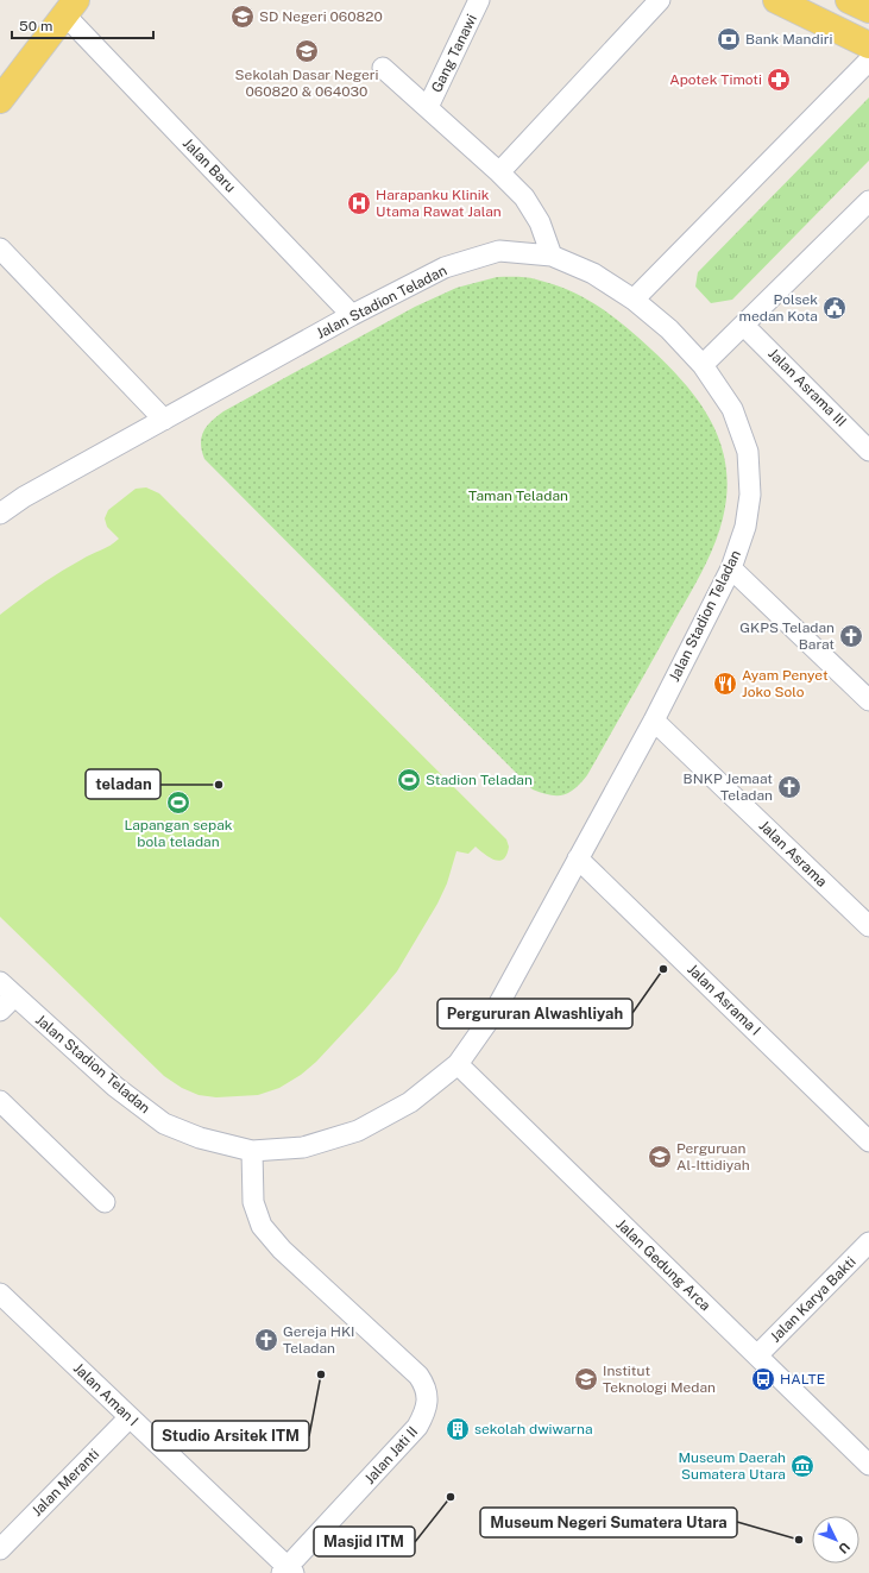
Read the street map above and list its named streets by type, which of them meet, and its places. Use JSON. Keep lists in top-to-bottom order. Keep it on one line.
{"streets":{"street":["Gang Tanawi","Jalan Baru","Jalan Stadion Teladan","Jalan Asrama III","Jalan Asrama","Jalan Asrama I","Jalan Gedung Arca","Jalan Karya Bakti","Jalan Aman I","Jalan Jati II","Jalan Meranti"]},"crossings":[["Jalan Baru","Jalan Stadion Teladan"],["Jalan Stadion Teladan","Jalan Asrama"],["Jalan Stadion Teladan","Jalan Asrama I"],["Jalan Stadion Teladan","Jalan Gedung Arca"],["Jalan Stadion Teladan","Jalan Jati II"],["Jalan Gedung Arca","Jalan Karya Bakti"],["Jalan Aman I","Jalan Jati II"],["Jalan Aman I","Jalan Meranti"]],"parks":["Taman Teladan"],"places":{"school or university":["SD Negeri 060820","Sekolah Dasar Negeri 060820 & 064030","Perguruan Al-Ittidiyah","Institut Teknologi Medan"],"bank":["Bank Mandiri"],"pharmacy":["Apotek Timoti"],"hospital":["Harapanku Klinik Utama Rawat Jalan"],"public building":["Polsek medan Kota"],"church":["GKPS Teladan Barat","BNKP Jemaat Teladan","Gereja HKI Teladan"],"restaurant":["Ayam Penyet Joko Solo"],"sports":["Stadion Teladan","Lapangan sepak bola teladan"],"other":["teladan","Pergururan Alwashliyah","Studio Arsitek ITM","Masjid ITM","Museum Negeri Sumatera Utara"],"bus stop":["HALTE"],"building":["sekolah dwiwarna"],"museum":["Museum Daerah Sumatera Utara"]},"scale_bar":"50 m","north":"bottom right"}
